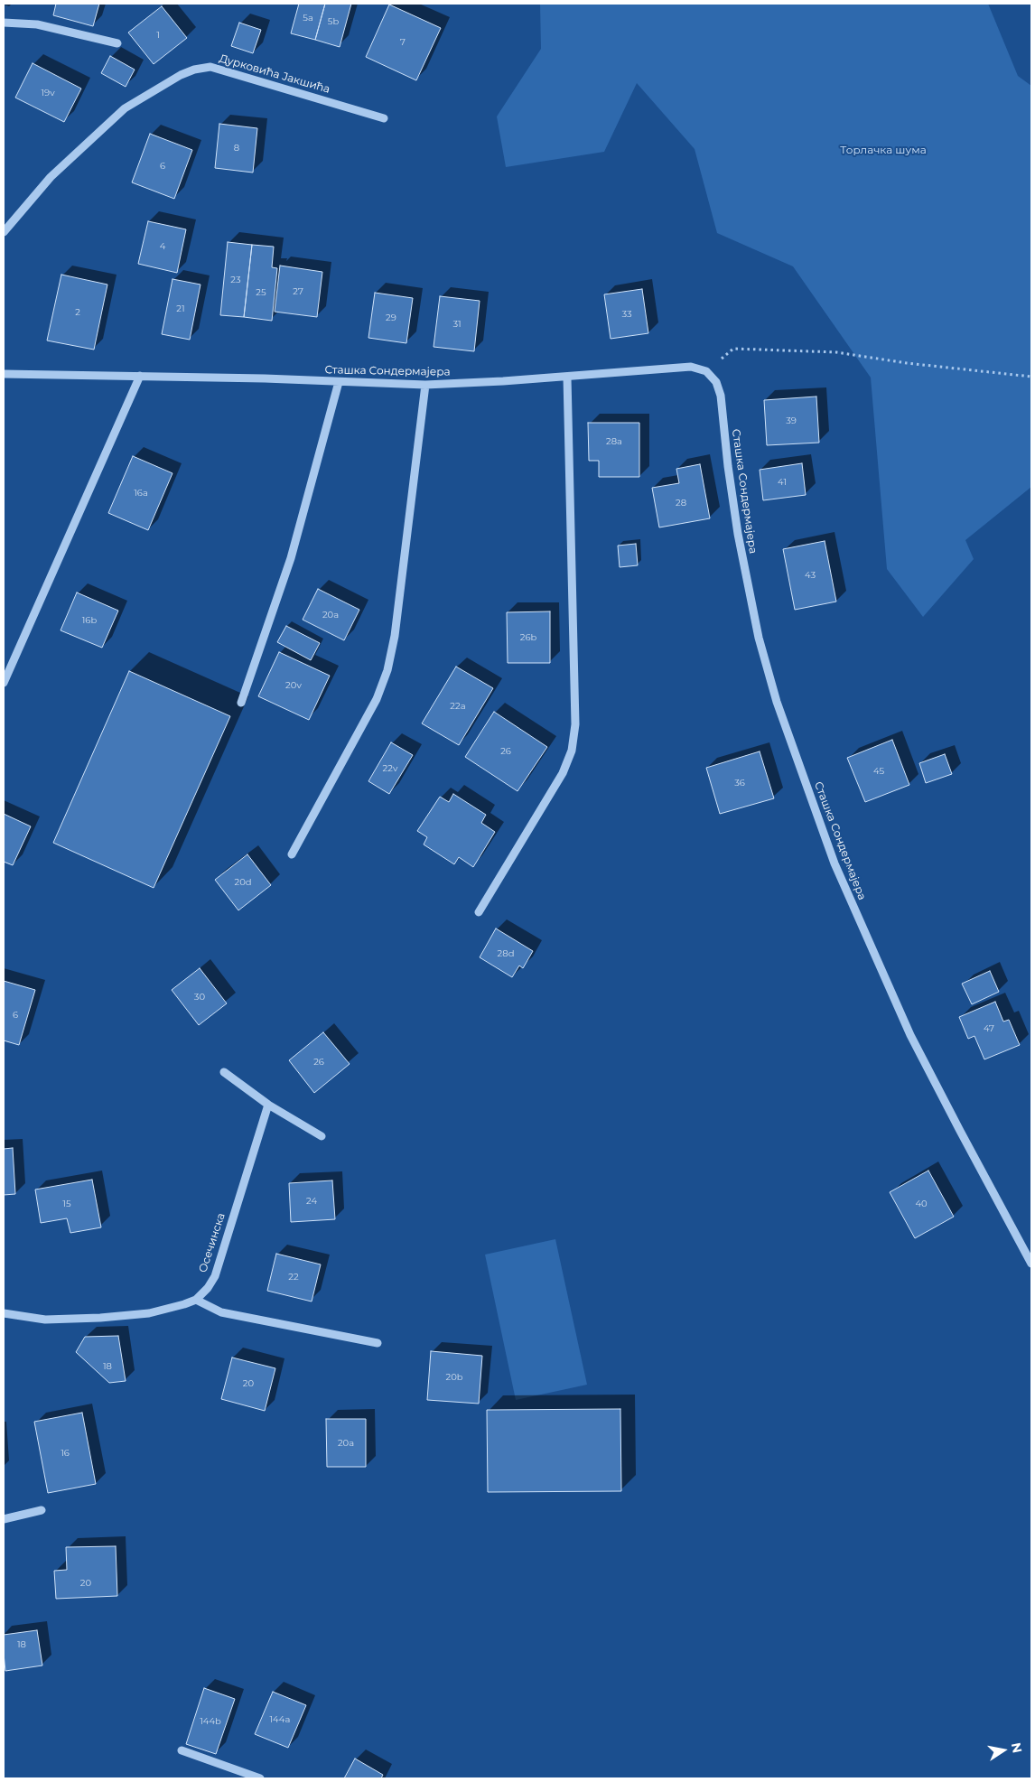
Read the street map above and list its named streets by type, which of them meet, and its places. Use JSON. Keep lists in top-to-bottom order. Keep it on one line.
{"streets":{"street":["Дурковића Јакшића","Сташка Сондермајера","Осечинска"]},"parks":["Торлачка шума"],"house_numbers":["5a","5b","1","7","19v","8","6","4","23","27","25","21","2","33","29","31","39","28a","41","16a","28","43","20a","16b","26b","20v","22a","26","22v","45","36","20d","28d","30","6","47","26","24","15","40","22","18","20b","20","20a","16","20","18","144a","144b"],"north":"right"}
